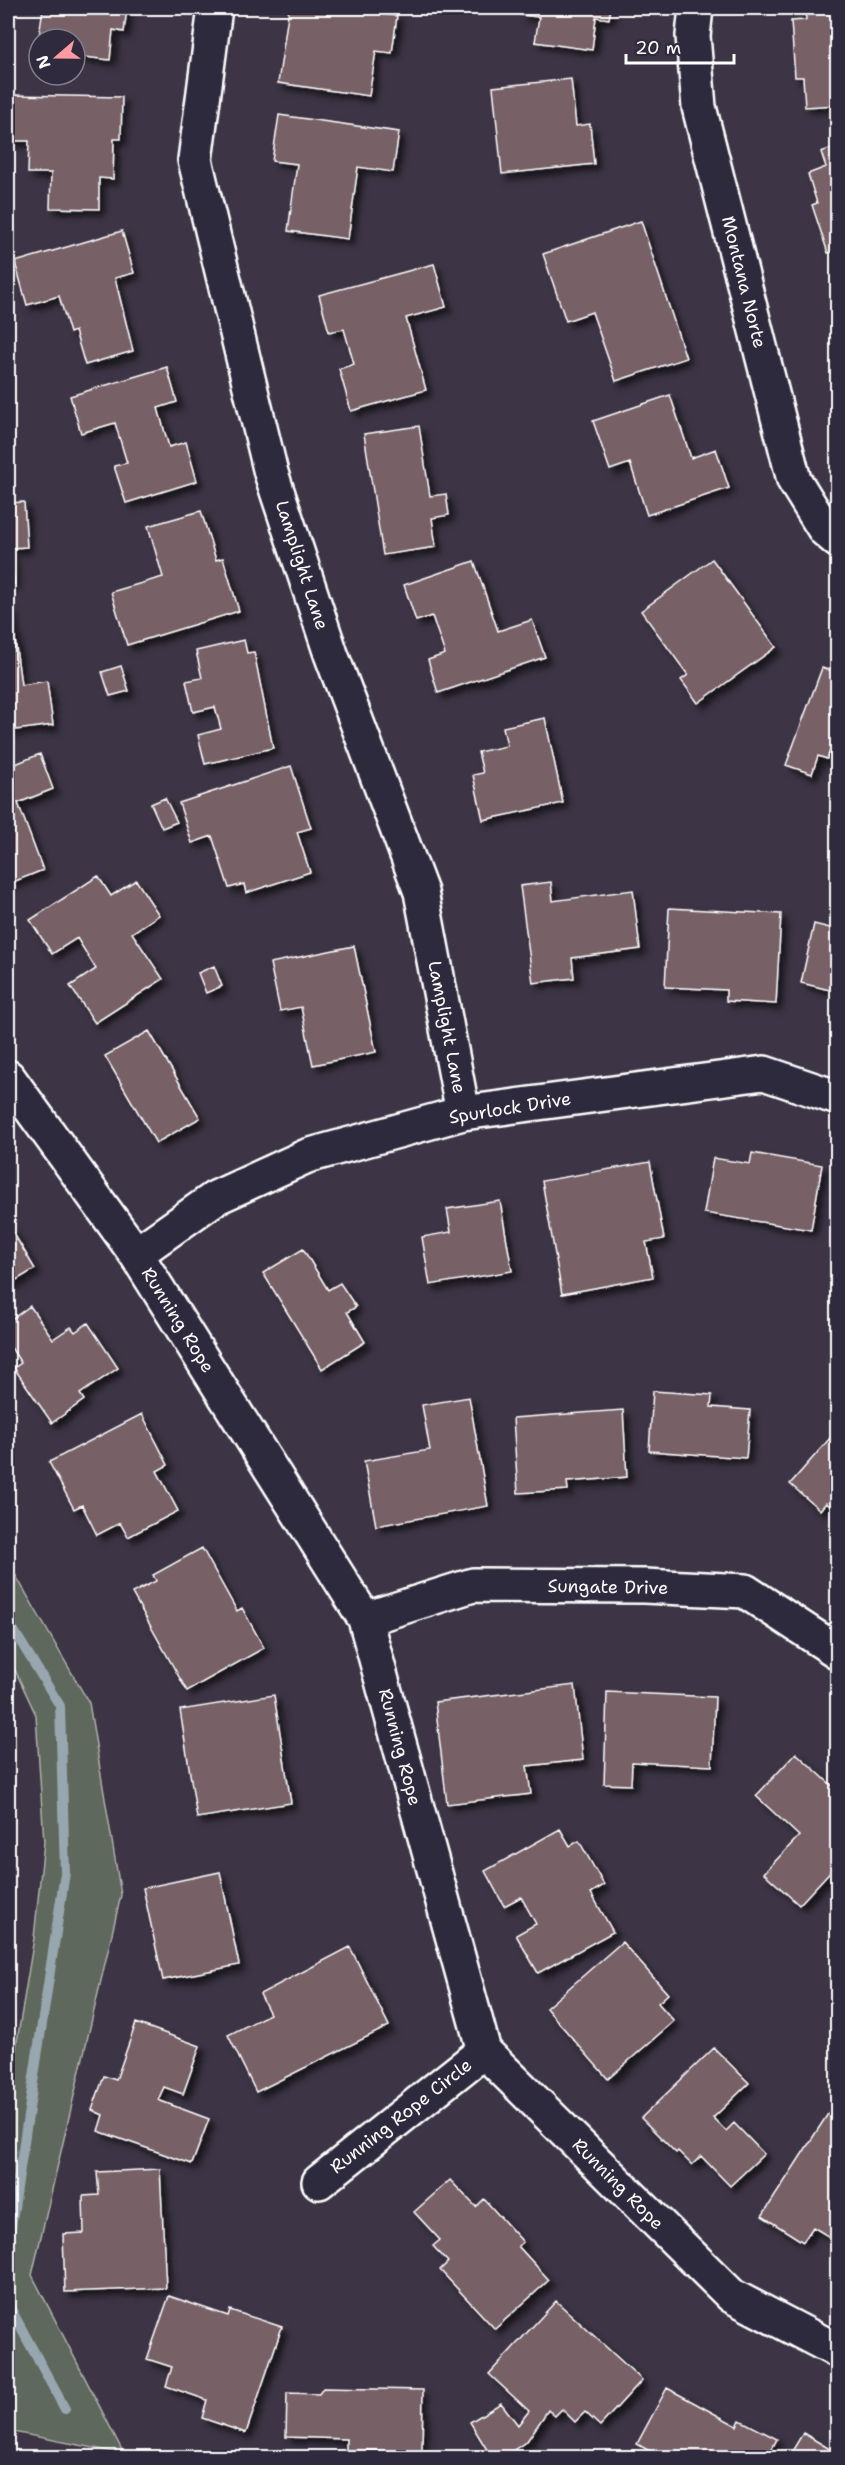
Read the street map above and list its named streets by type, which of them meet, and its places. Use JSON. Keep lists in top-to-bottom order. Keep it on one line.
{"streets":{"street":["Montana Norte","Lamplight Lane","Spurlock Drive","Running Rope","Sungate Drive","Running Rope Circle"]},"crossings":[["Lamplight Lane","Spurlock Drive"],["Spurlock Drive","Running Rope"],["Running Rope","Sungate Drive"],["Running Rope","Running Rope Circle"]],"scale_bar":"20 m","north":"left"}
